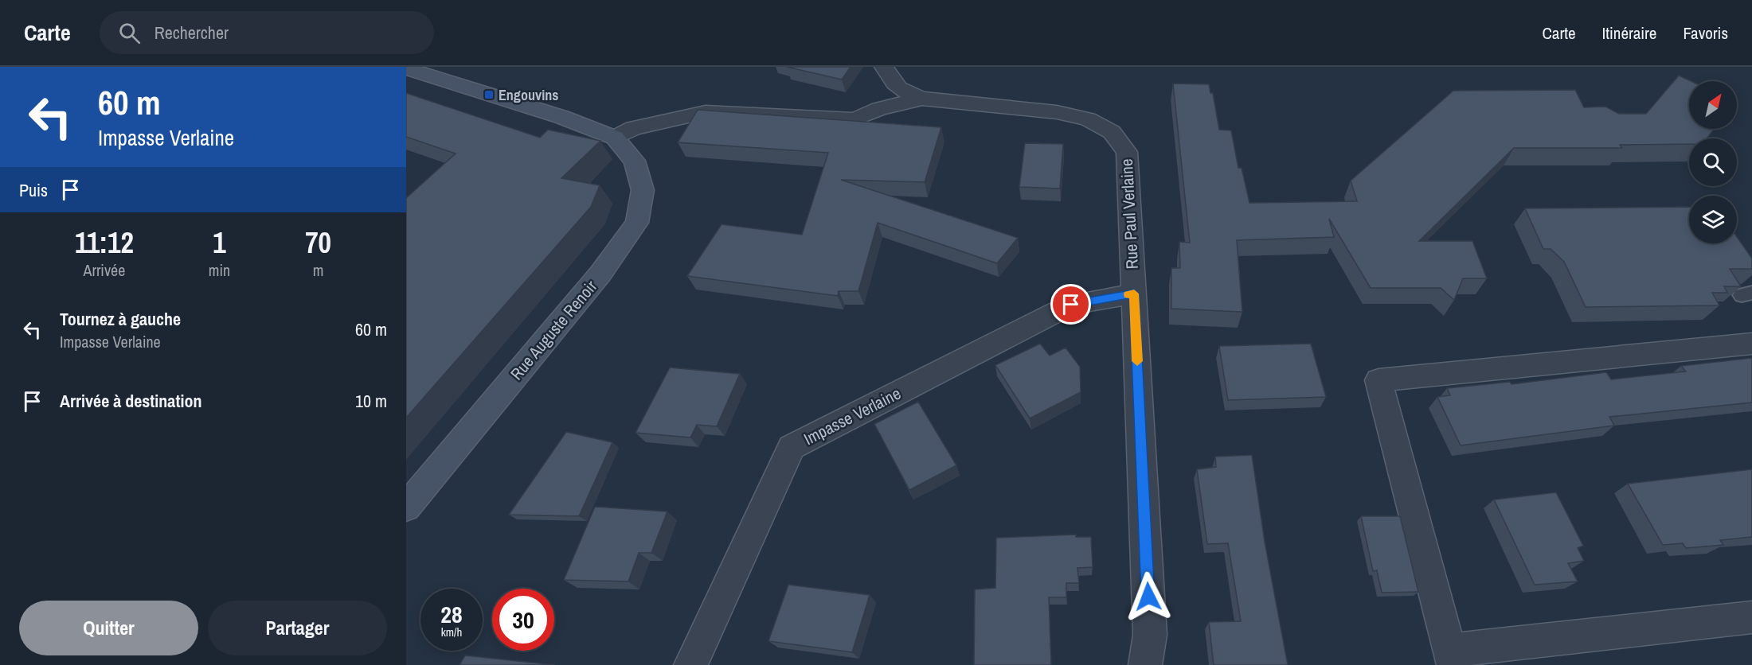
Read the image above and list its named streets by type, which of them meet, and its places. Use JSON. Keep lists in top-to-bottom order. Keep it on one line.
{"streets":{"main road":["Rue Auguste Renoir"],"street":["Rue Paul Verlaine","Impasse Verlaine"]},"crossings":[["Rue Paul Verlaine","Impasse Verlaine"]],"places":{"transit":["Engouvins"]},"north":"top right","page":{"header":"Carte","search":"Rechercher","nav":["Carte","Itinéraire","Favoris"],"turn":["60 m","Impasse Verlaine"],"then":"Puis","eta":["11:12","Arrivée","1","min","70","m"],"list":[{"name":"Tournez à gauche","note":"Impasse Verlaine","value":"60 m"},{"name":"Arrivée à destination","value":"10 m"}],"speed":"28 km/h","limit":"30","buttons":["Quitter","Partager"]}}
